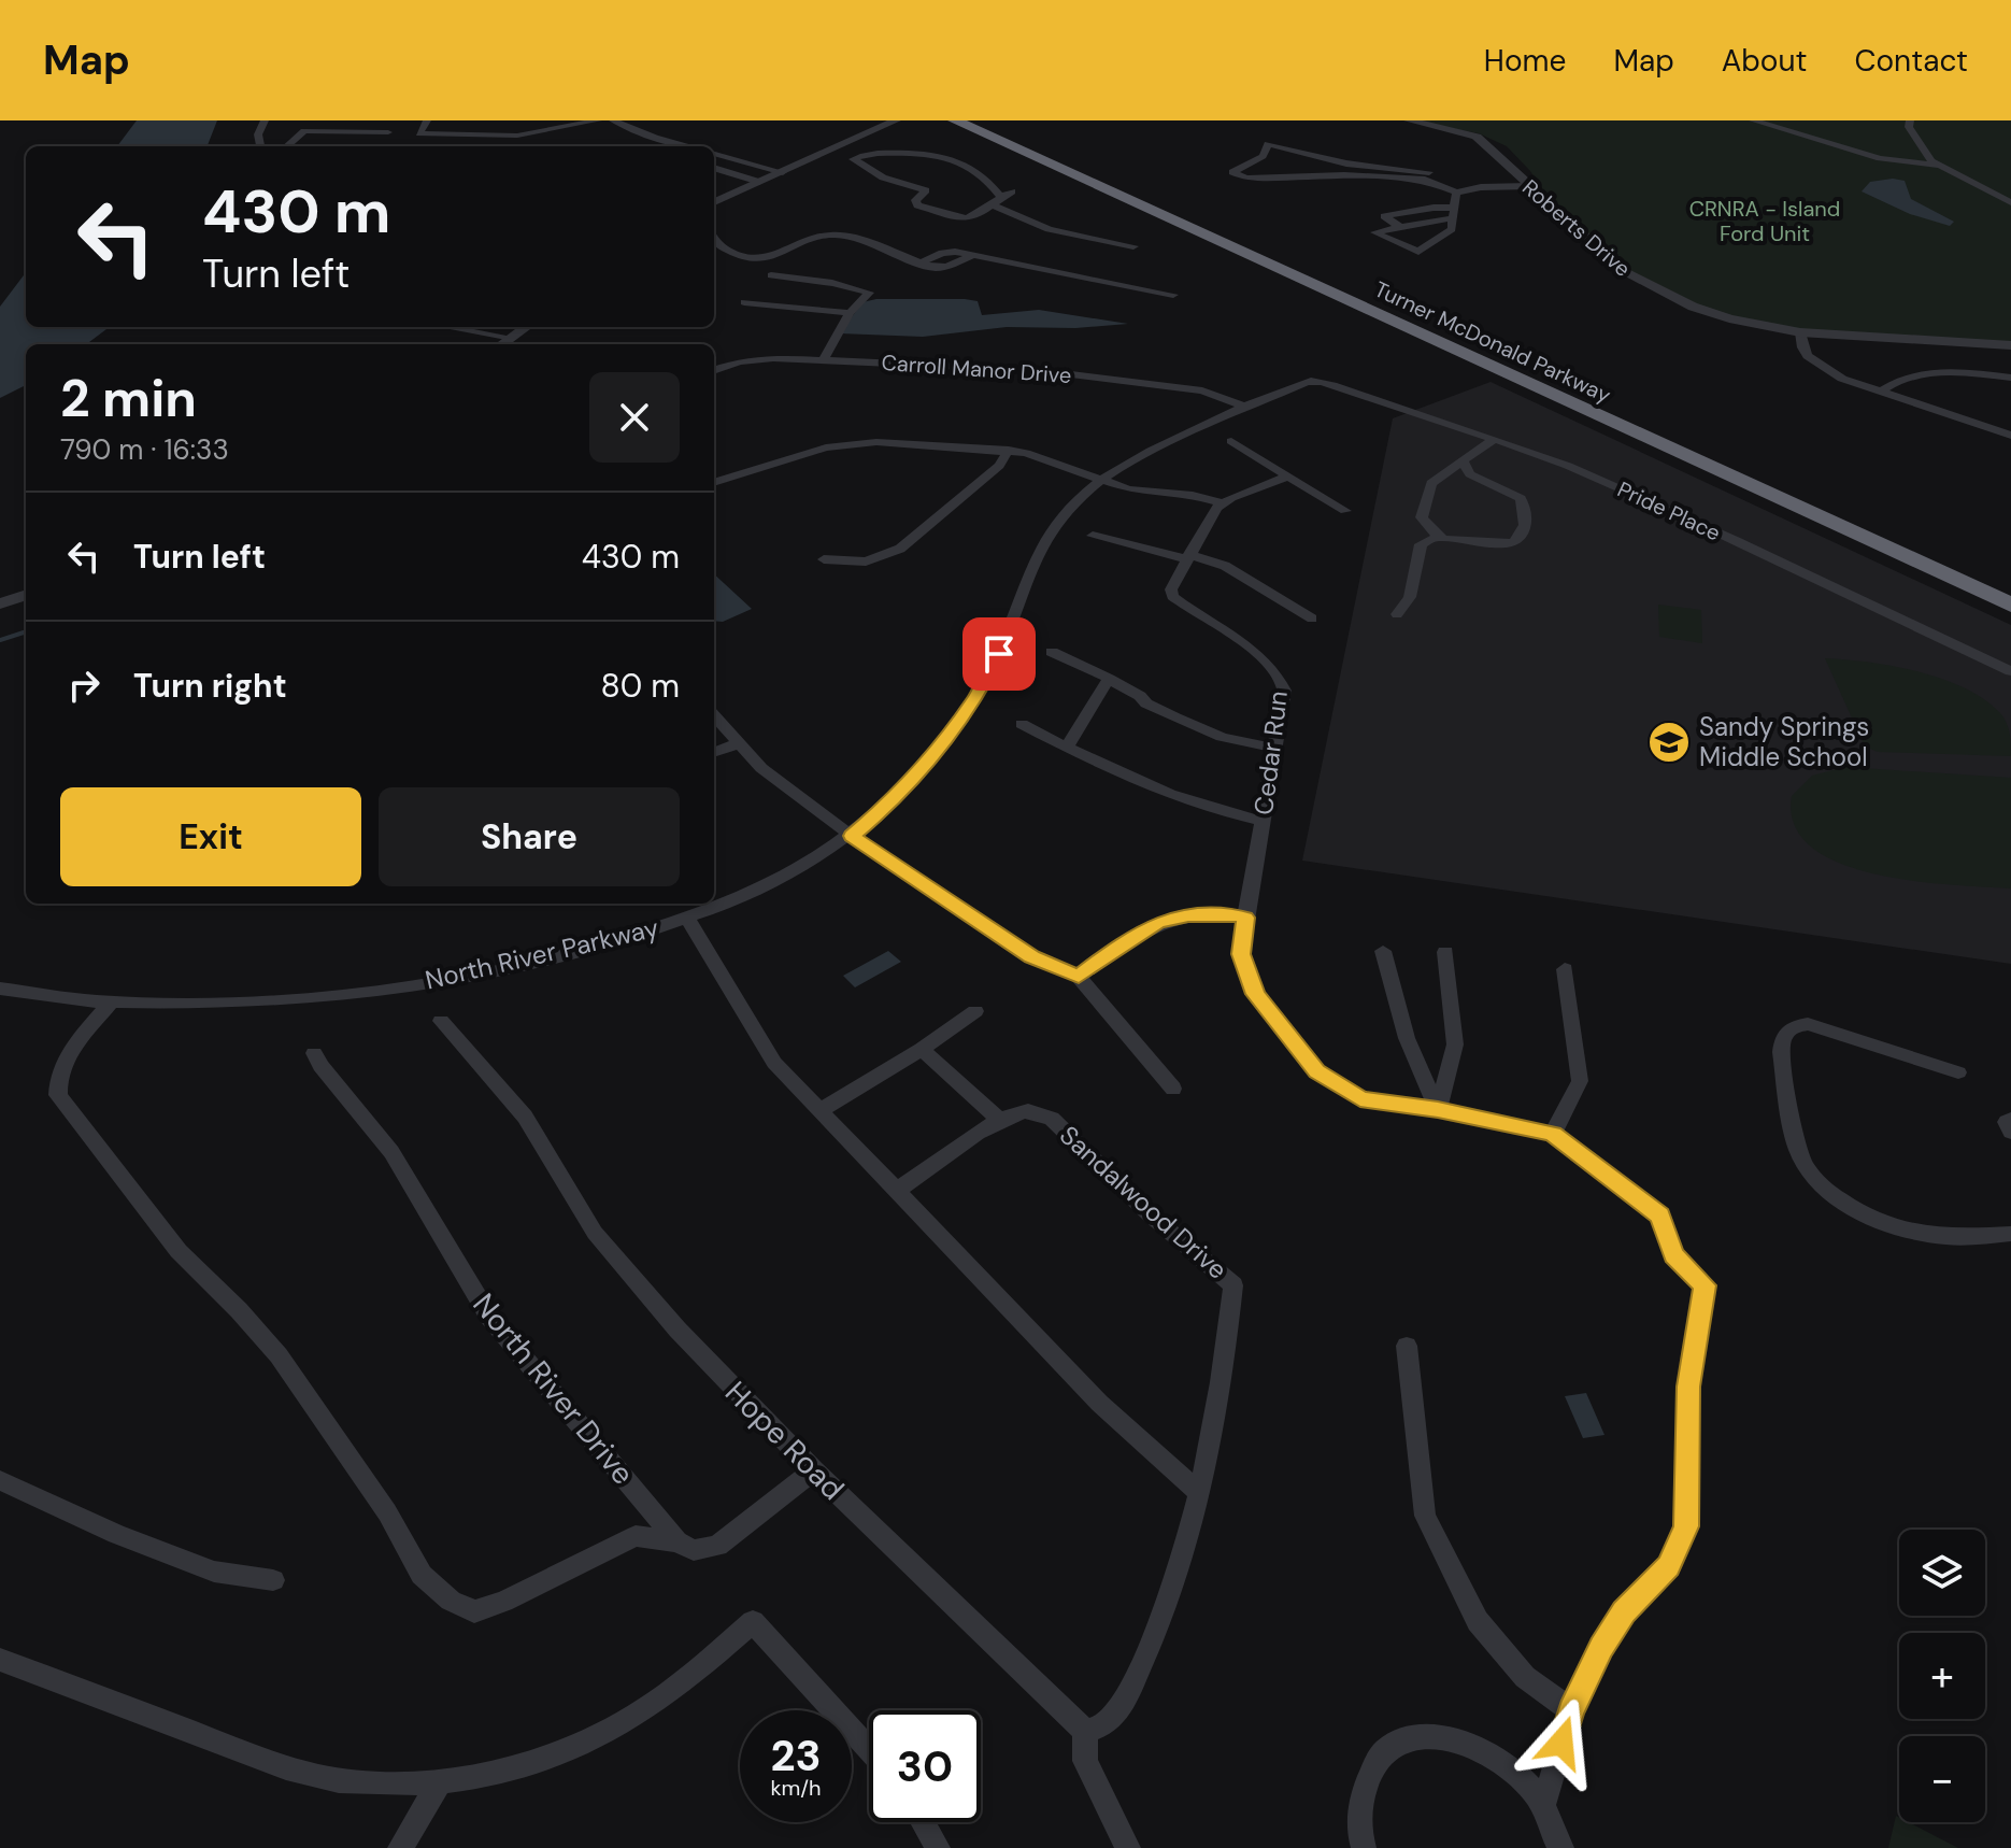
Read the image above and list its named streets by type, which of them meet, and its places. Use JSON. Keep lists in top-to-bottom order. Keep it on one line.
{"streets":{"highway":["Turner McDonald Parkway"],"street":["Roberts Drive","Carroll Manor Drive","Pride Place","Cedar Run","North River Parkway","Sandalwood Drive","North River Drive","Hope Road"]},"crossings":[["Carroll Manor Drive","North River Parkway"],["Pride Place","North River Parkway"],["Sandalwood Drive","Hope Road"]],"parks":["CRNRA - Island Ford Unit"],"places":{"school or university":["Sandy Springs Middle School"]},"page":{"header":"Map","nav":["Home","Map","About","Contact"],"turn":["430 m","Turn left"],"heading":["2 min","790 m · 16:33"],"list":[{"name":"Turn left","value":"430 m"},{"name":"Turn right","value":"80 m"}],"buttons":["Exit","Share"],"map_buttons":["+","−"],"speed":"23 km/h","limit":"30"}}
